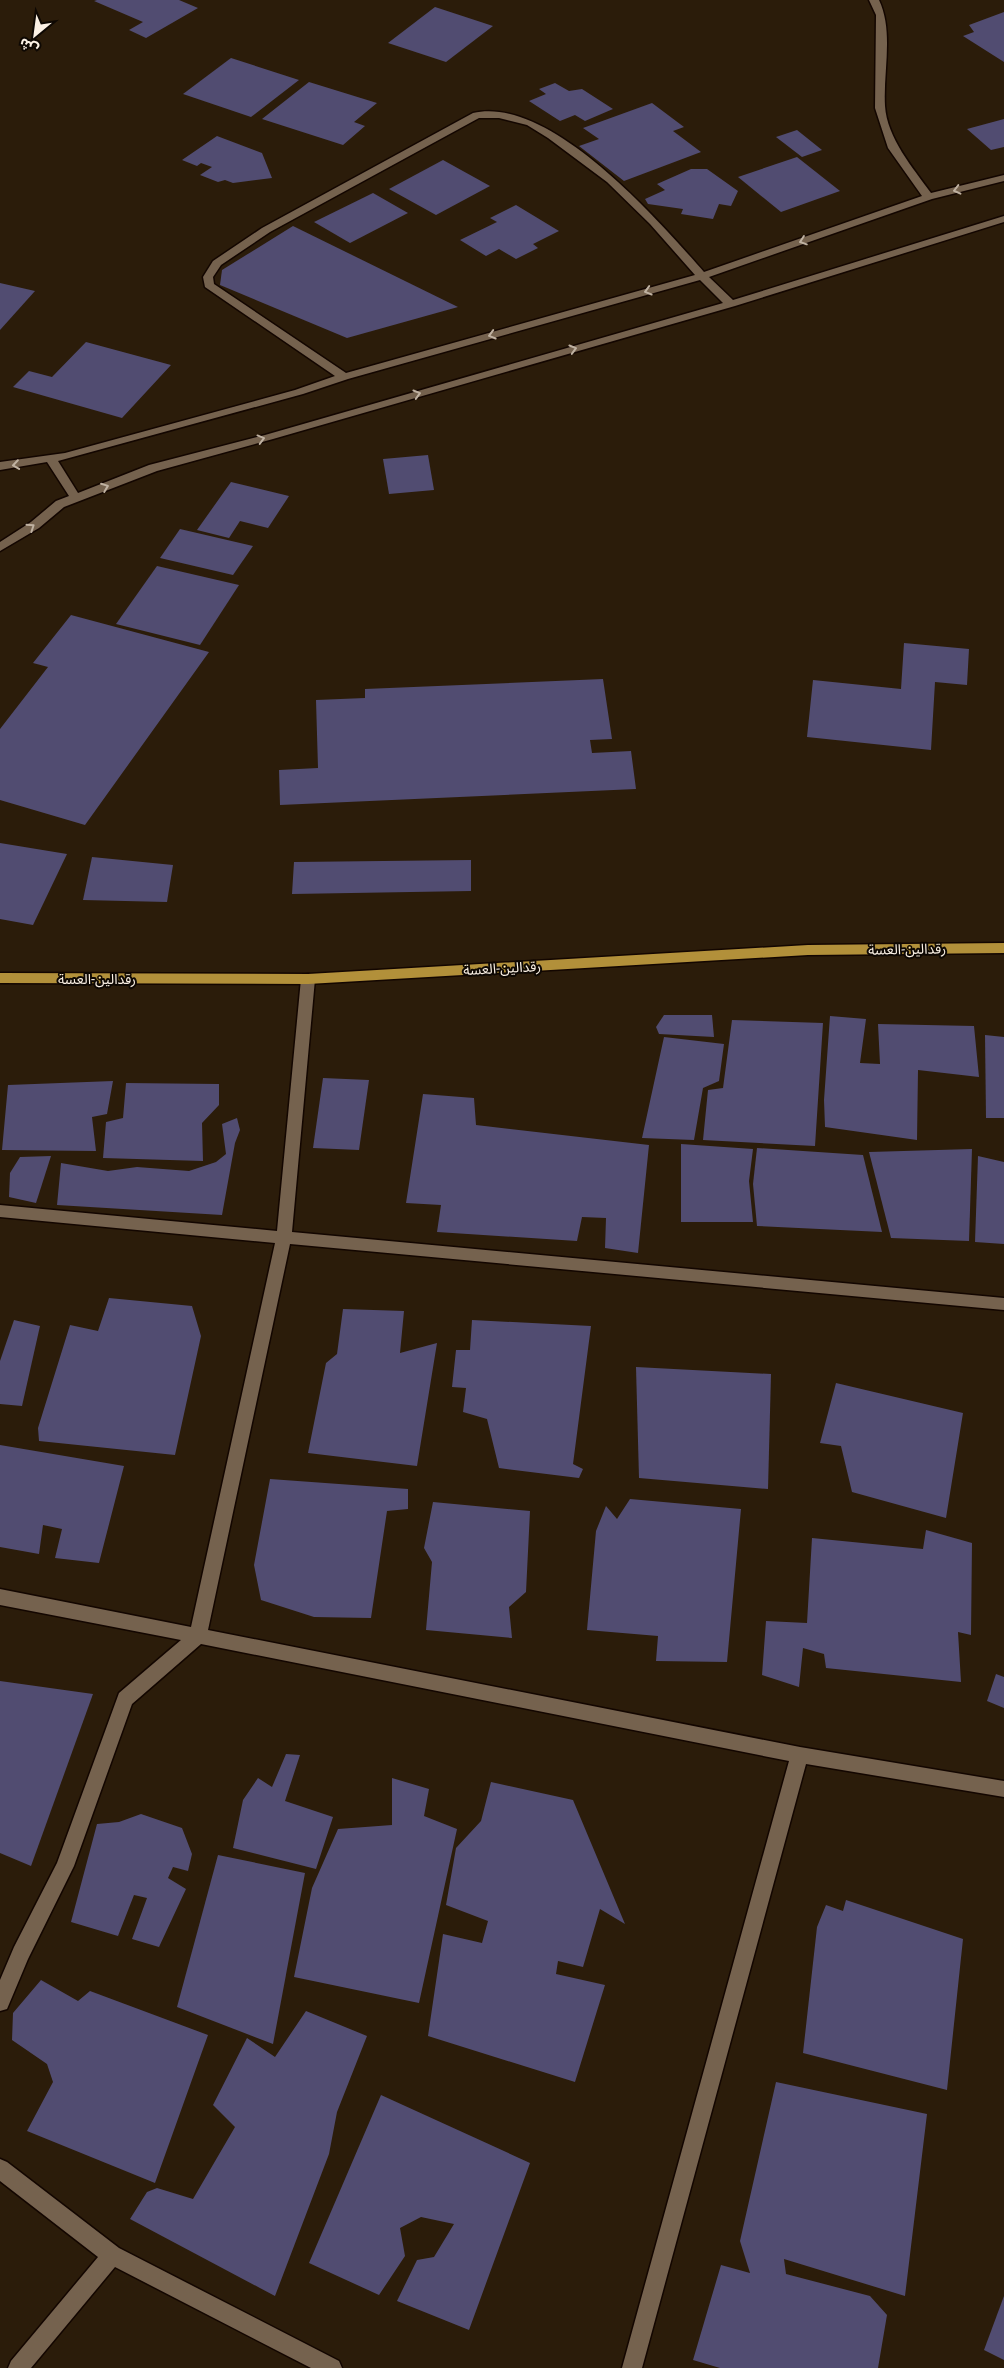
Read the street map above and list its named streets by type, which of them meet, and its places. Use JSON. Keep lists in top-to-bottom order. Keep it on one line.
{"streets":{"main road":["رقدالين-العسة"]},"north":"bottom left"}
